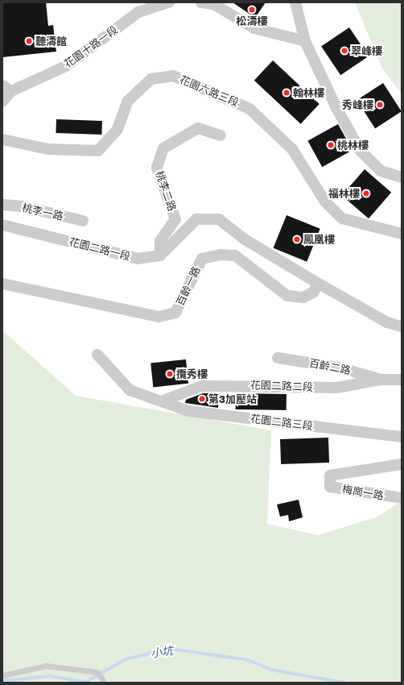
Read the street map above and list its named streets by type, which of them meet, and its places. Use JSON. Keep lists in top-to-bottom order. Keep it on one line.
{"streets":{"street":["花園十路一段","花園六路三段","桃李二路","桃李一路","花園二路一段","百齡一路","百齡二路","花園二路二段","花園二路三段","梅崗一路"]},"crossings":[["桃李二路","花園二路一段"],["百齡二路","花園二路二段"],["花園二路二段","花園二路三段"]],"water":["小坑"],"places":["松濤樓","聽濤館","翠峰樓","翰林樓","秀峰樓","桃林樓","福林樓","鳳凰樓","攬秀樓","第3加壓站"]}
